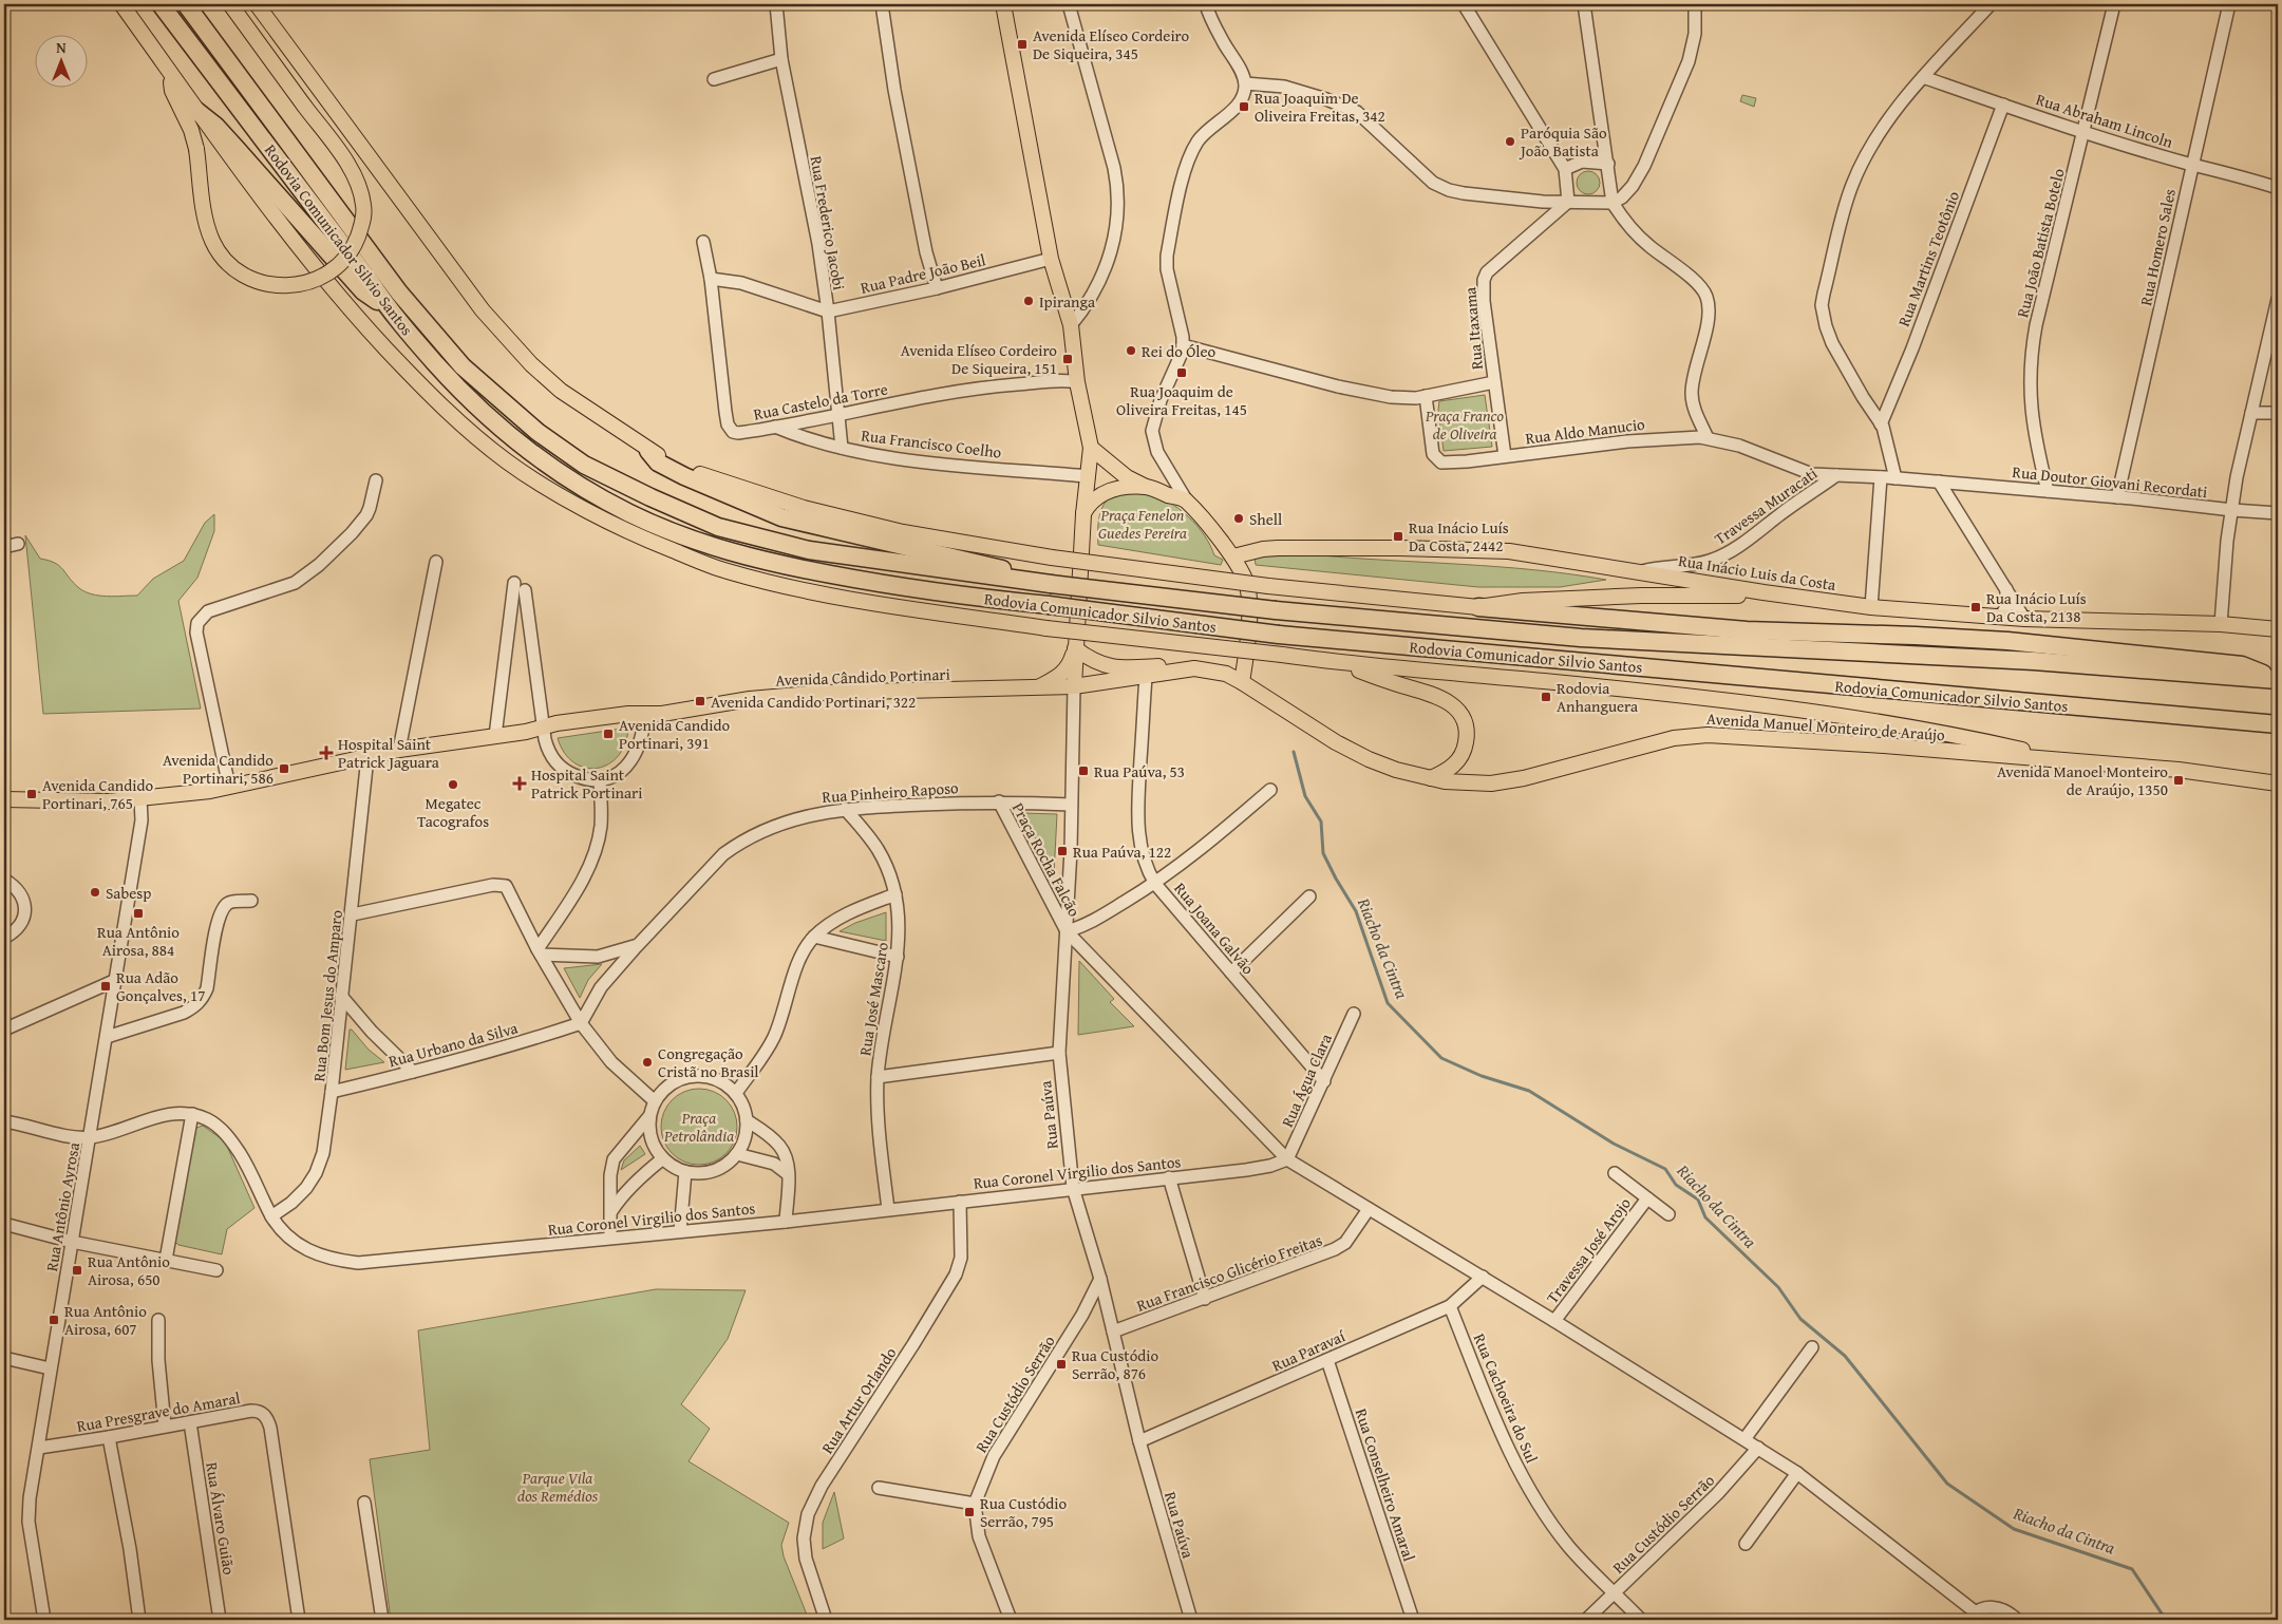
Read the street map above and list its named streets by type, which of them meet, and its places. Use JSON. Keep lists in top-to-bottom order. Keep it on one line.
{"streets":{"highway":["Rodovia Comunicador Silvio Santos"],"main road":["Rua Inácio Luis da Costa","Avenida Cândido Portinari","Avenida Manuel Monteiro de Araújo"],"street":["Rua Abraham Lincoln","Rua Frederico Jacobi","Rua João Batista Botelo","Rua Homero Sales","Rua Martins Teotônio","Rua Padre João Beil","Rua Itaxama","Rua Castelo da Torre","Rua Aldo Manucio","Rua Francisco Coelho","Rua Doutor Giovani Recordati","Travessa Muracati","Rua Pinheiro Raposo","Praça Rocha Falcão","Rua Joana Galvão","Rua Bom Jesus do Amparo","Rua José Mascaro","Rua Urbano da Silva","Rua Água Clara","Rua Paúva","Rua Coronel Virgilio dos Santos","Rua Antônio Ayrosa","Travessa José Arojo","Rua Francisco Glicério Freitas","Rua Paravaí","Rua Custódio Serrão","Rua Cachoeira do Sul","Rua Artur Orlando","Rua Presgrave do Amaral","Rua Conselheiro Amaral","Rua Álvaro Guião"]},"crossings":[["Rua Abraham Lincoln","Rua João Batista Botelo"],["Rua Abraham Lincoln","Rua Homero Sales"],["Rua Abraham Lincoln","Rua Martins Teotônio"],["Rua Frederico Jacobi","Rua Padre João Beil"],["Rua Frederico Jacobi","Rua Castelo da Torre"],["Rua Frederico Jacobi","Rua Francisco Coelho"],["Rua João Batista Botelo","Rua Doutor Giovani Recordati"],["Rua Homero Sales","Rua Doutor Giovani Recordati"],["Rua Itaxama","Rua Aldo Manucio"],["Rua Castelo da Torre","Rua Francisco Coelho"],["Rua Aldo Manucio","Rua Doutor Giovani Recordati"],["Rua Aldo Manucio","Travessa Muracati"],["Rua Doutor Giovani Recordati","Travessa Muracati"],["Travessa Muracati","Rua Inácio Luis da Costa"],["Avenida Cândido Portinari","Avenida Manuel Monteiro de Araújo"],["Avenida Cândido Portinari","Rua Joana Galvão"],["Avenida Cândido Portinari","Rua Bom Jesus do Amparo"],["Avenida Cândido Portinari","Rua Paúva"],["Avenida Cândido Portinari","Rua Antônio Ayrosa"],["Rua Pinheiro Raposo","Praça Rocha Falcão"],["Rua Pinheiro Raposo","Rua José Mascaro"],["Rua Pinheiro Raposo","Rua Urbano da Silva"],["Rua Pinheiro Raposo","Rua Paúva"],["Praça Rocha Falcão","Rua Paúva"],["Rua Joana Galvão","Rua Água Clara"],["Rua Bom Jesus do Amparo","Rua Urbano da Silva"],["Rua Bom Jesus do Amparo","Rua Coronel Virgilio dos Santos"],["Rua José Mascaro","Rua Coronel Virgilio dos Santos"],["Rua Água Clara","Rua Coronel Virgilio dos Santos"],["Rua Paúva","Rua Coronel Virgilio dos Santos"],["Rua Paúva","Rua Francisco Glicério Freitas"],["Rua Paúva","Rua Paravaí"],["Rua Paúva","Rua Custódio Serrão"],["Rua Coronel Virgilio dos Santos","Rua Artur Orlando"],["Rua Antônio Ayrosa","Rua Presgrave do Amaral"],["Rua Paravaí","Rua Cachoeira do Sul"],["Rua Paravaí","Rua Conselheiro Amaral"],["Rua Custódio Serrão","Rua Cachoeira do Sul"],["Rua Presgrave do Amaral","Rua Álvaro Guião"]],"water":["Riacho da Cintra"],"parks":["Praça Franco de Oliveira","Praça Fenelon Guedes Pereira","Praça Petrolândia","Parque Vila dos Remédios"],"places":{"transit":["Avenida Elíseo Cordeiro De Siqueira, 345","Rua Joaquim De Oliveira Freitas, 342","Avenida Elíseo Cordeiro De Siqueira, 151","Rua Joaquim de Oliveira Freitas, 145","Rua Inácio Luís Da Costa, 2442","Rua Inácio Luís Da Costa, 2138","Rodovia Anhanguera","Avenida Candido Portinari, 322","Avenida Candido Portinari, 391","Avenida Candido Portinari, 586","Rua Paúva, 53","Avenida Manoel Monteiro de Araújo, 1350","Avenida Candido Portinari, 765","Rua Paúva, 122","Rua Antônio Airosa, 884","Rua Adão Gonçalves, 17","Rua Antônio Airosa, 650","Rua Antônio Airosa, 607","Rua Custódio Serrão, 876","Rua Custódio Serrão, 795"],"other":["Paróquia São João Batista","Ipiranga","Rei do Óleo","Shell","Megatec Tacografos","Sabesp","Congregação Cristã no Brasil"],"health":["Hospital Saint Patrick Jaguara","Hospital Saint Patrick Portinari"]},"north":"top"}
